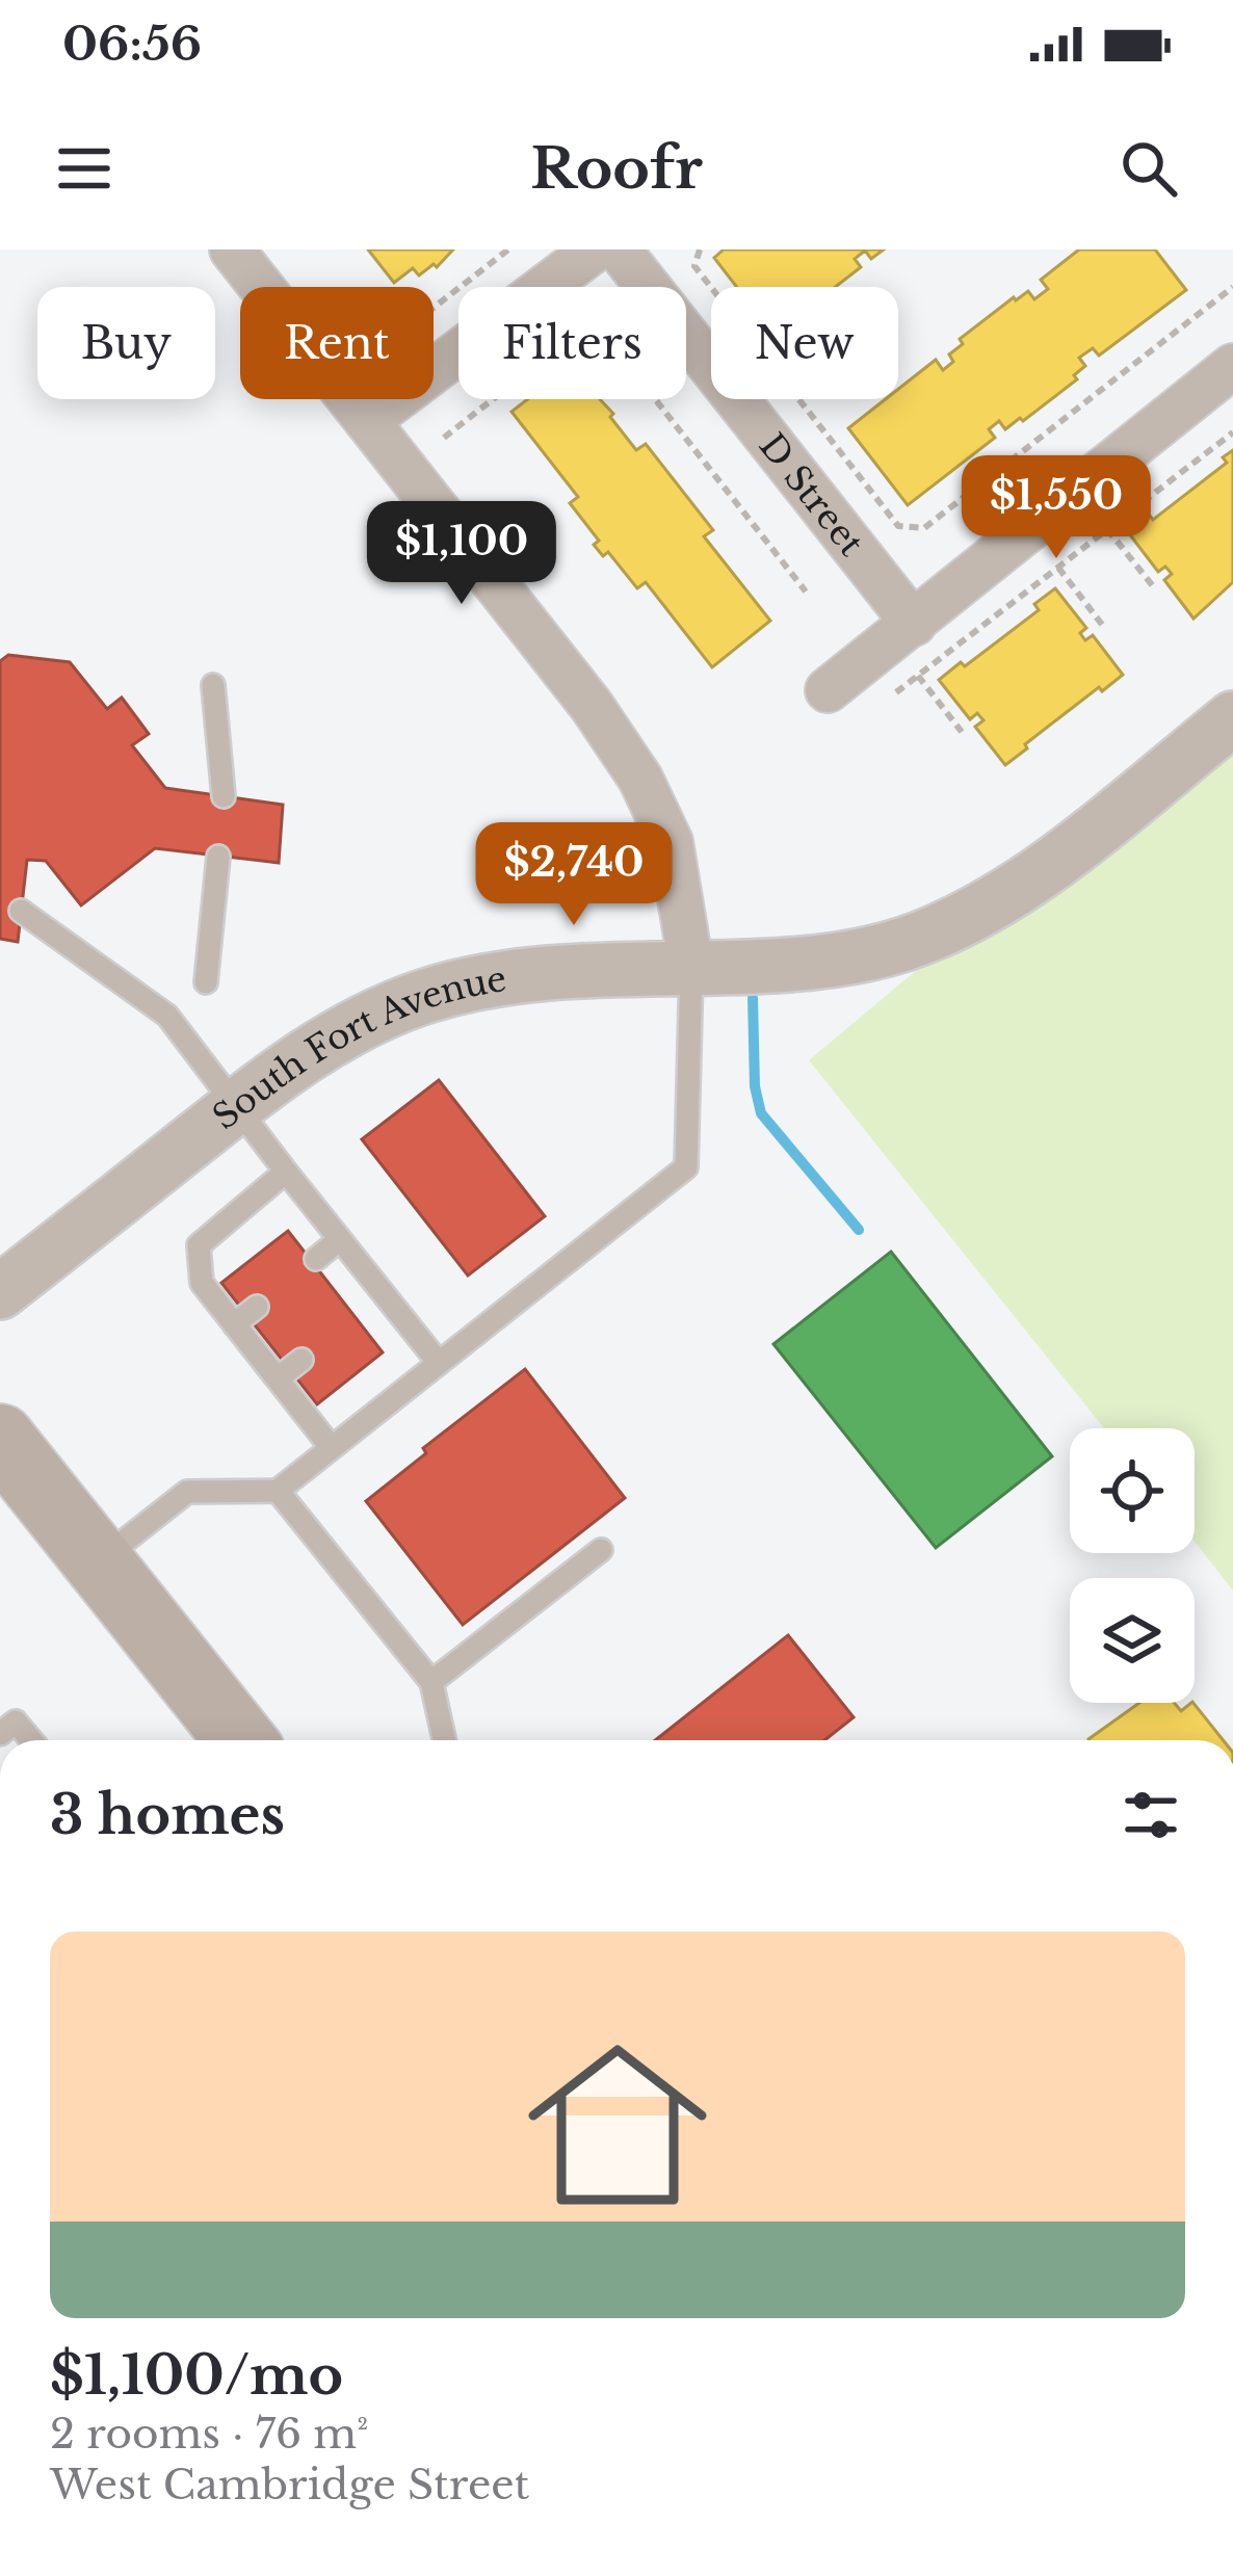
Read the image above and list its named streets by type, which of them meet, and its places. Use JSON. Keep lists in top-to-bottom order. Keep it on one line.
{"streets":{"street":["D Street","South Fort Avenue"]},"page":{"status":"06:56","header":"Roofr","chip":["Buy","Rent","Filters","New"],"price":["$1,550","$1,100","$2,740"],"heading":"3 homes","list":[{"name":"$1,100/mo","note":"2 rooms · 76 m² · West Cambridge Street"}]}}
